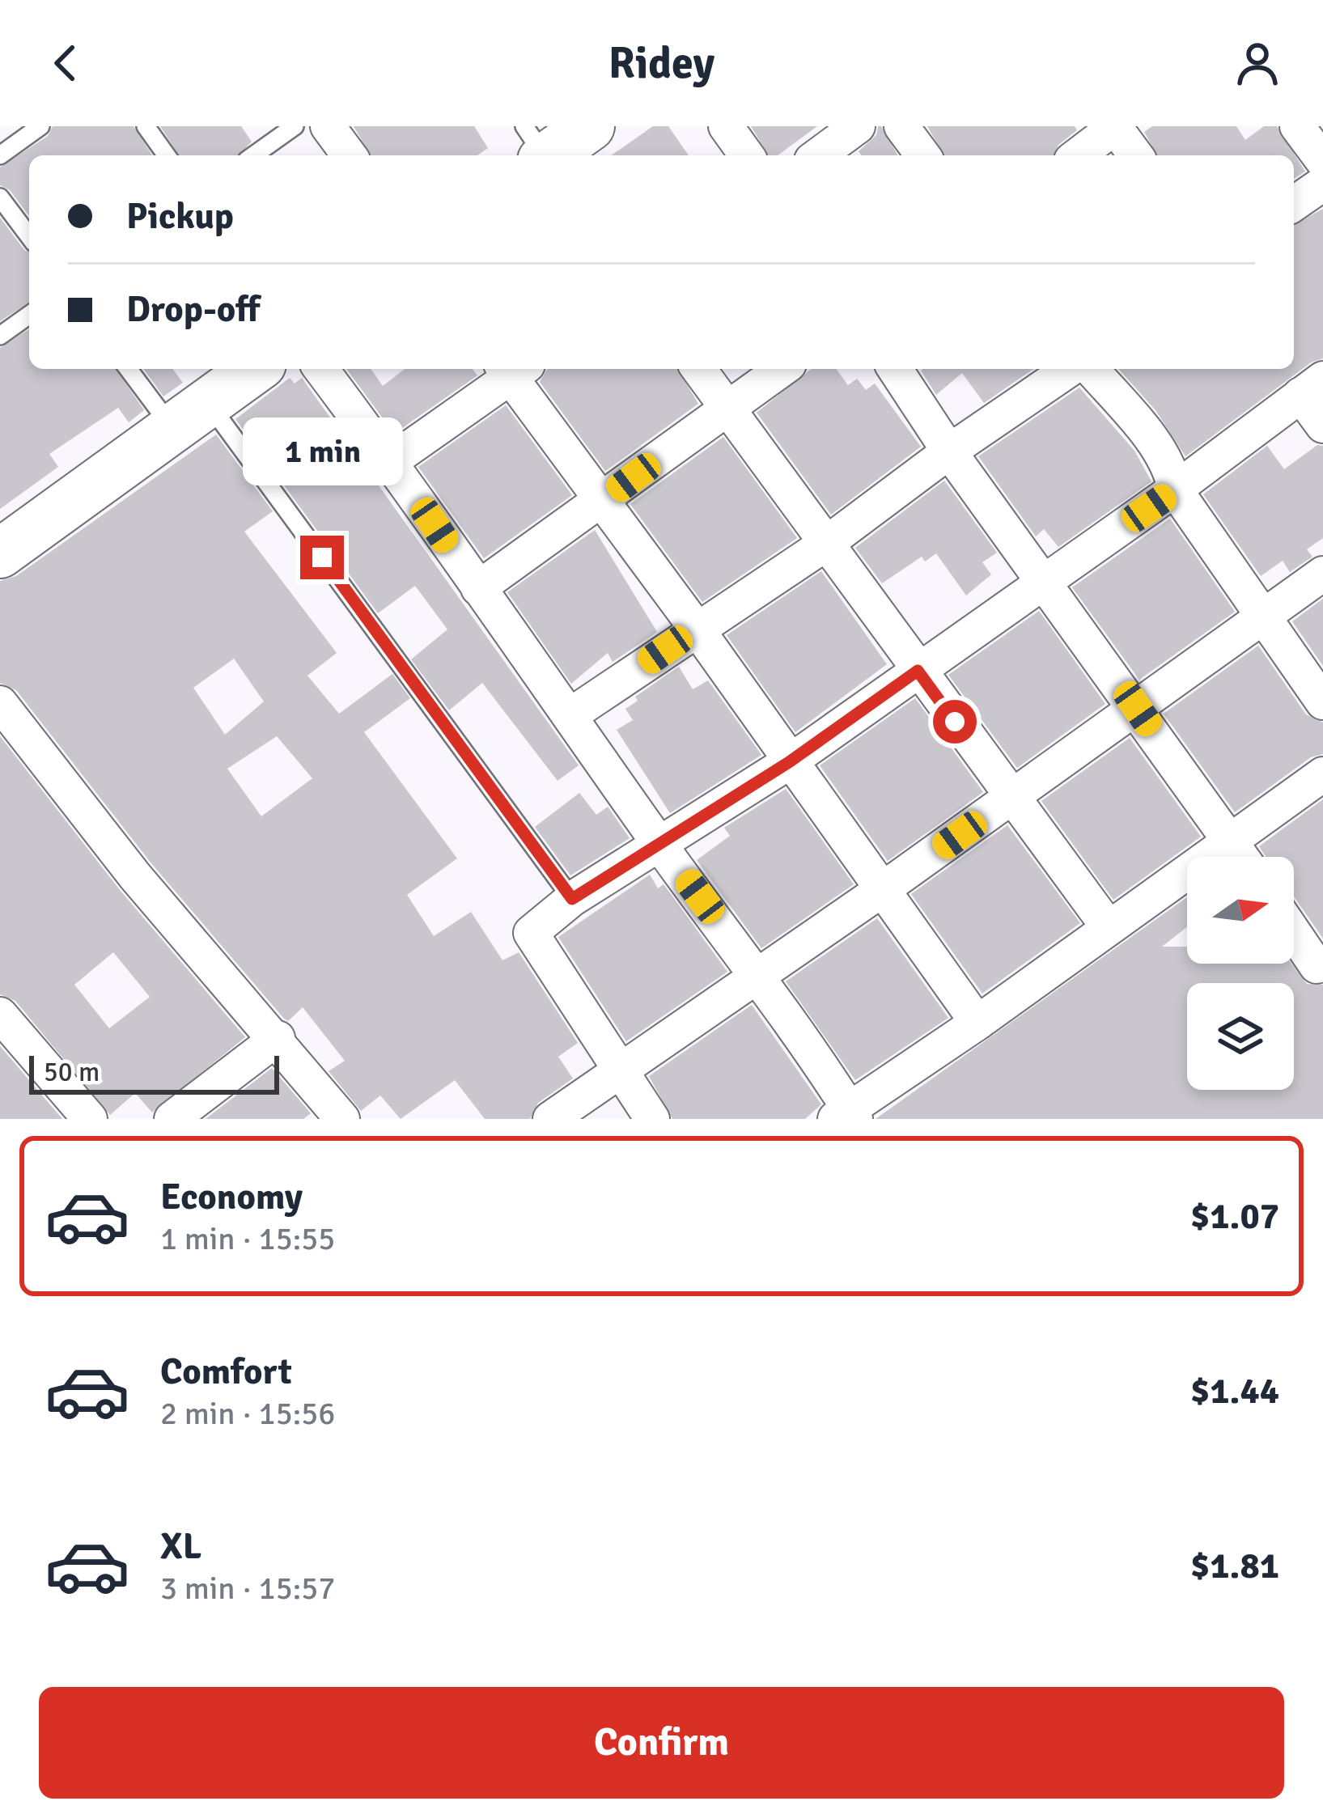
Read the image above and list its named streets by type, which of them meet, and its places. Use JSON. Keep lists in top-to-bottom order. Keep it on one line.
{"scale_bar":"50 m","north":"right","page":{"header":"Ridey","banner":["Pickup","Drop-off"],"bubble":"1 min","scale":"50 m","list":[{"name":"Economy","note":"1 min · 15:55","value":"$1.07"},{"name":"Comfort","note":"2 min · 15:56","value":"$1.44"},{"name":"XL","note":"3 min · 15:57","value":"$1.81"}],"buttons":"Confirm"}}
